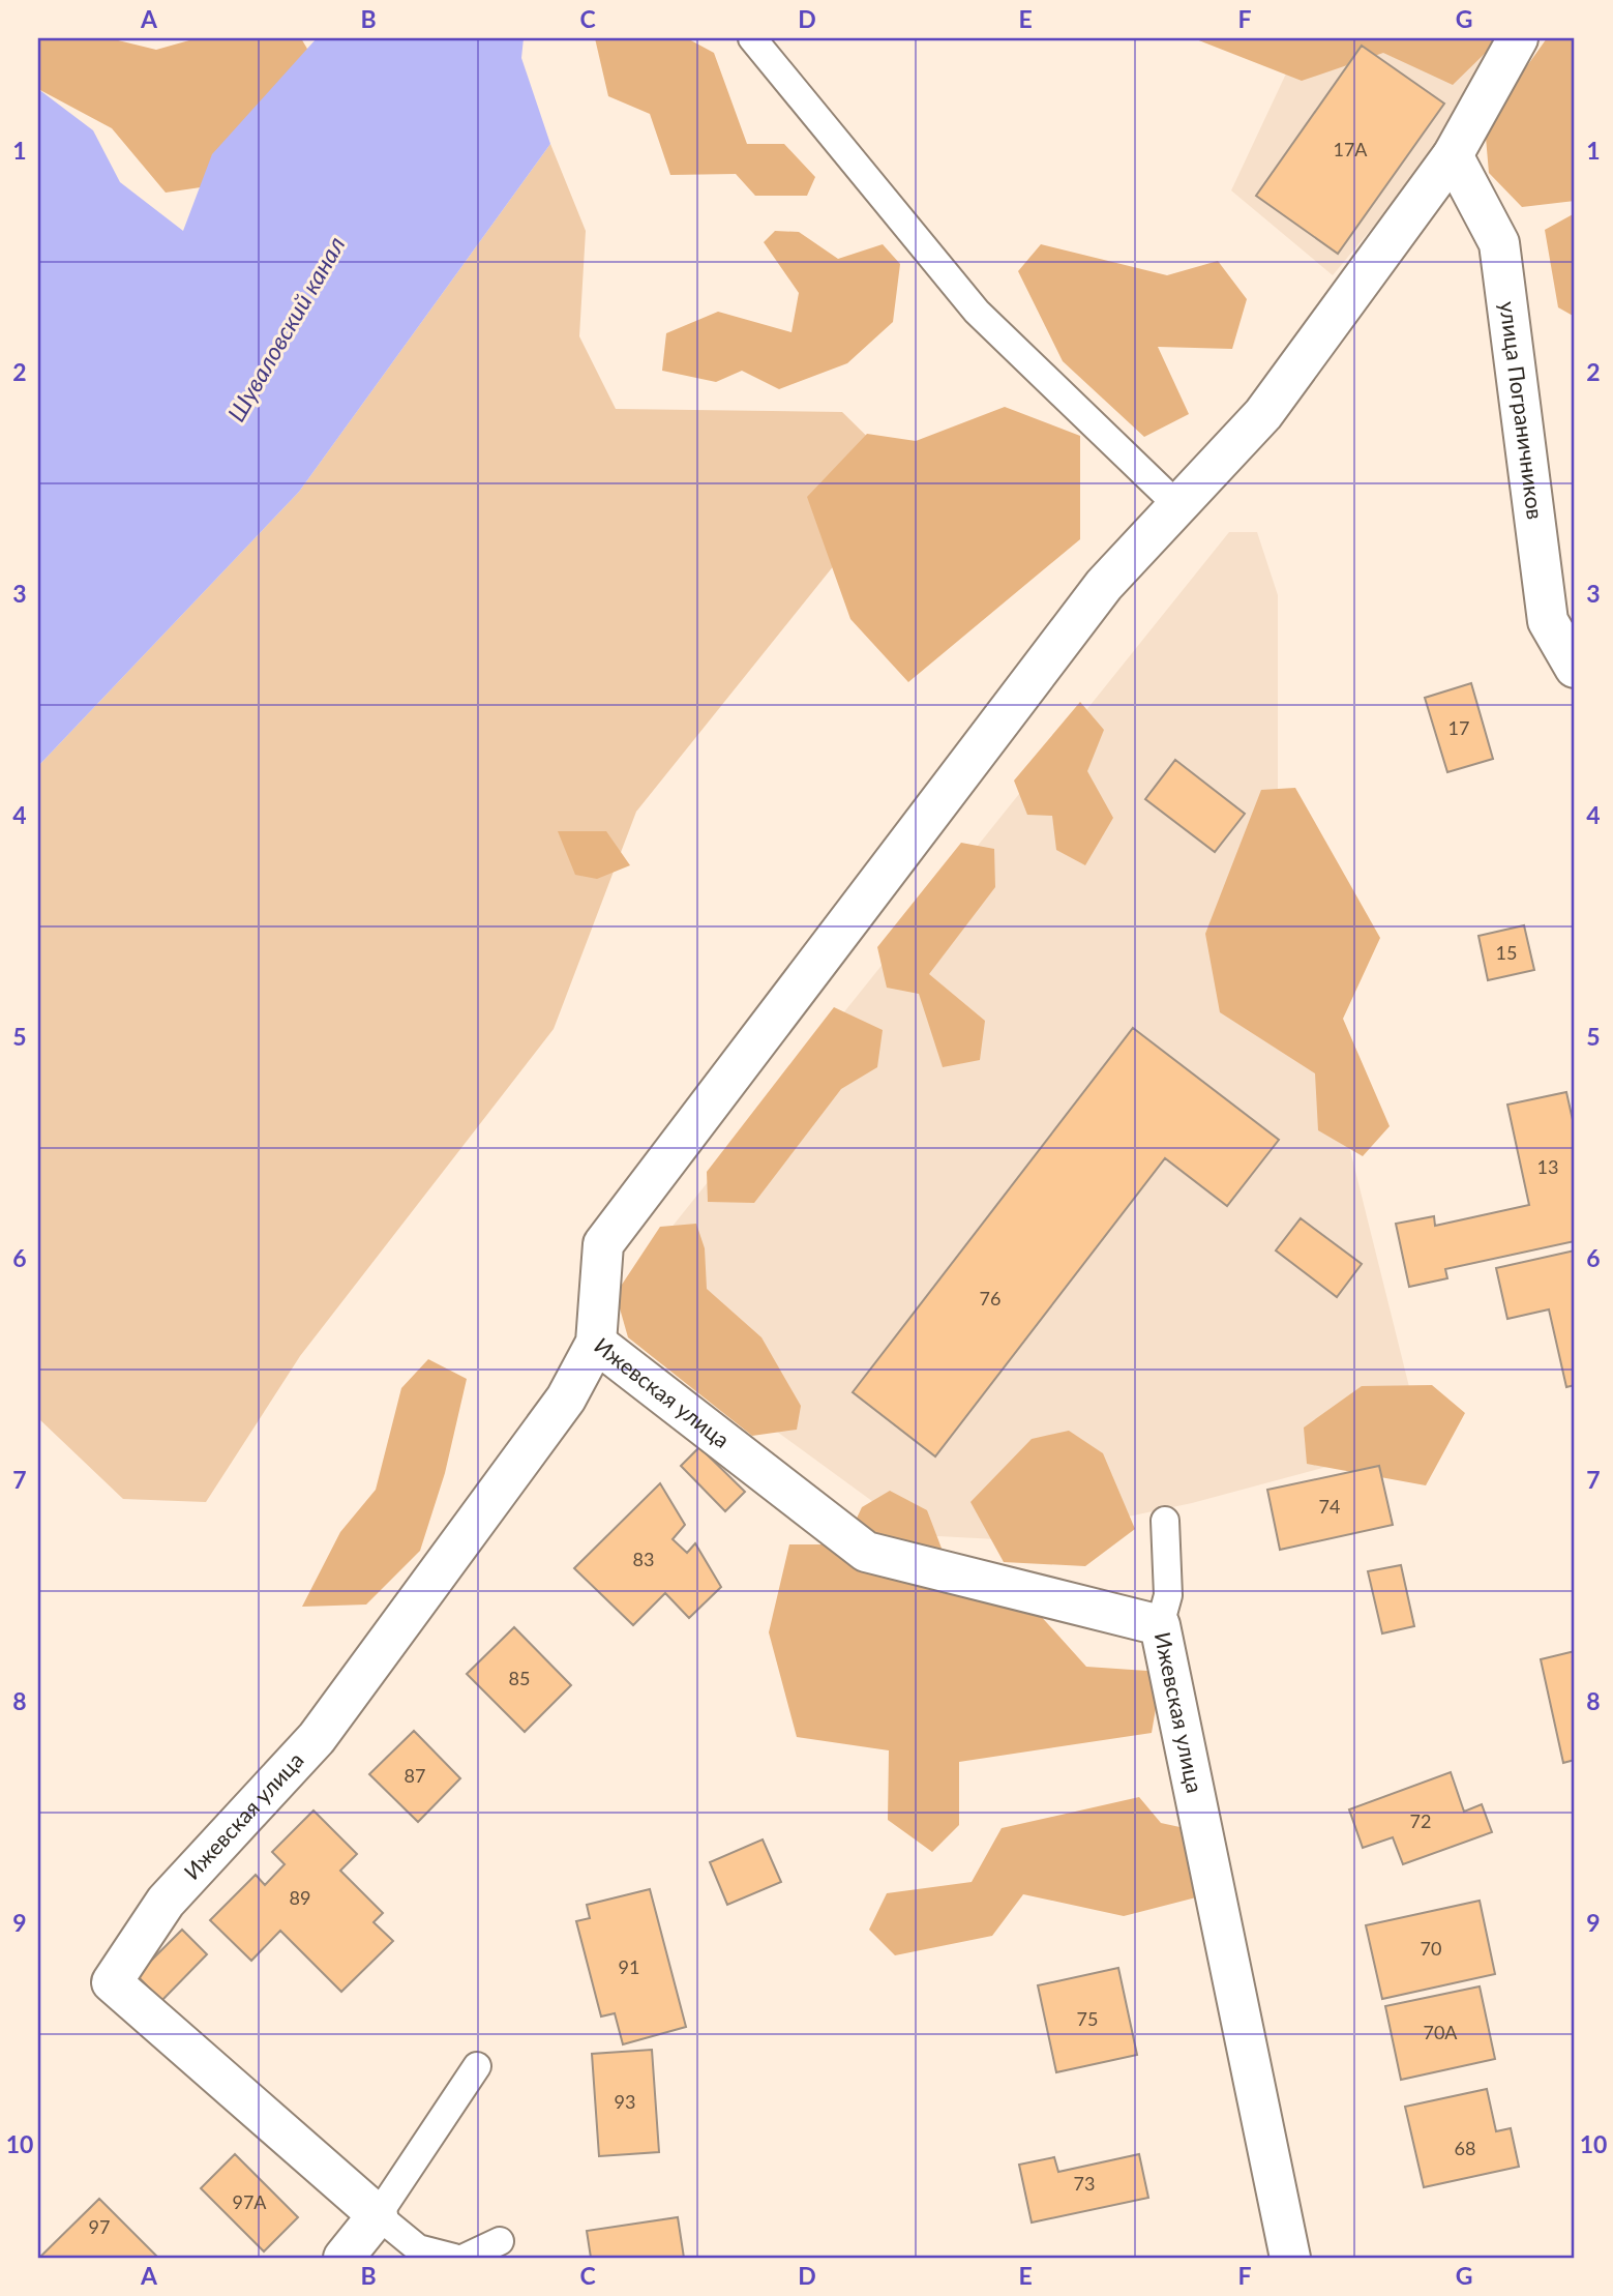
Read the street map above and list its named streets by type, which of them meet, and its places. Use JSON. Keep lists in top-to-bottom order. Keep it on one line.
{"streets":{"street":["улица Пограничников","Ижевская улица"]},"water":["Шуваловский канал"],"house_numbers":["17А","17","15","13","76","74","83","85","87","72","89","70","91","75","70А","93","68","73","97А","97"],"grid":{"columns":["A","B","C","D","E","F","G"],"rows":["1","2","3","4","5","6","7","8","9","10"]}}
